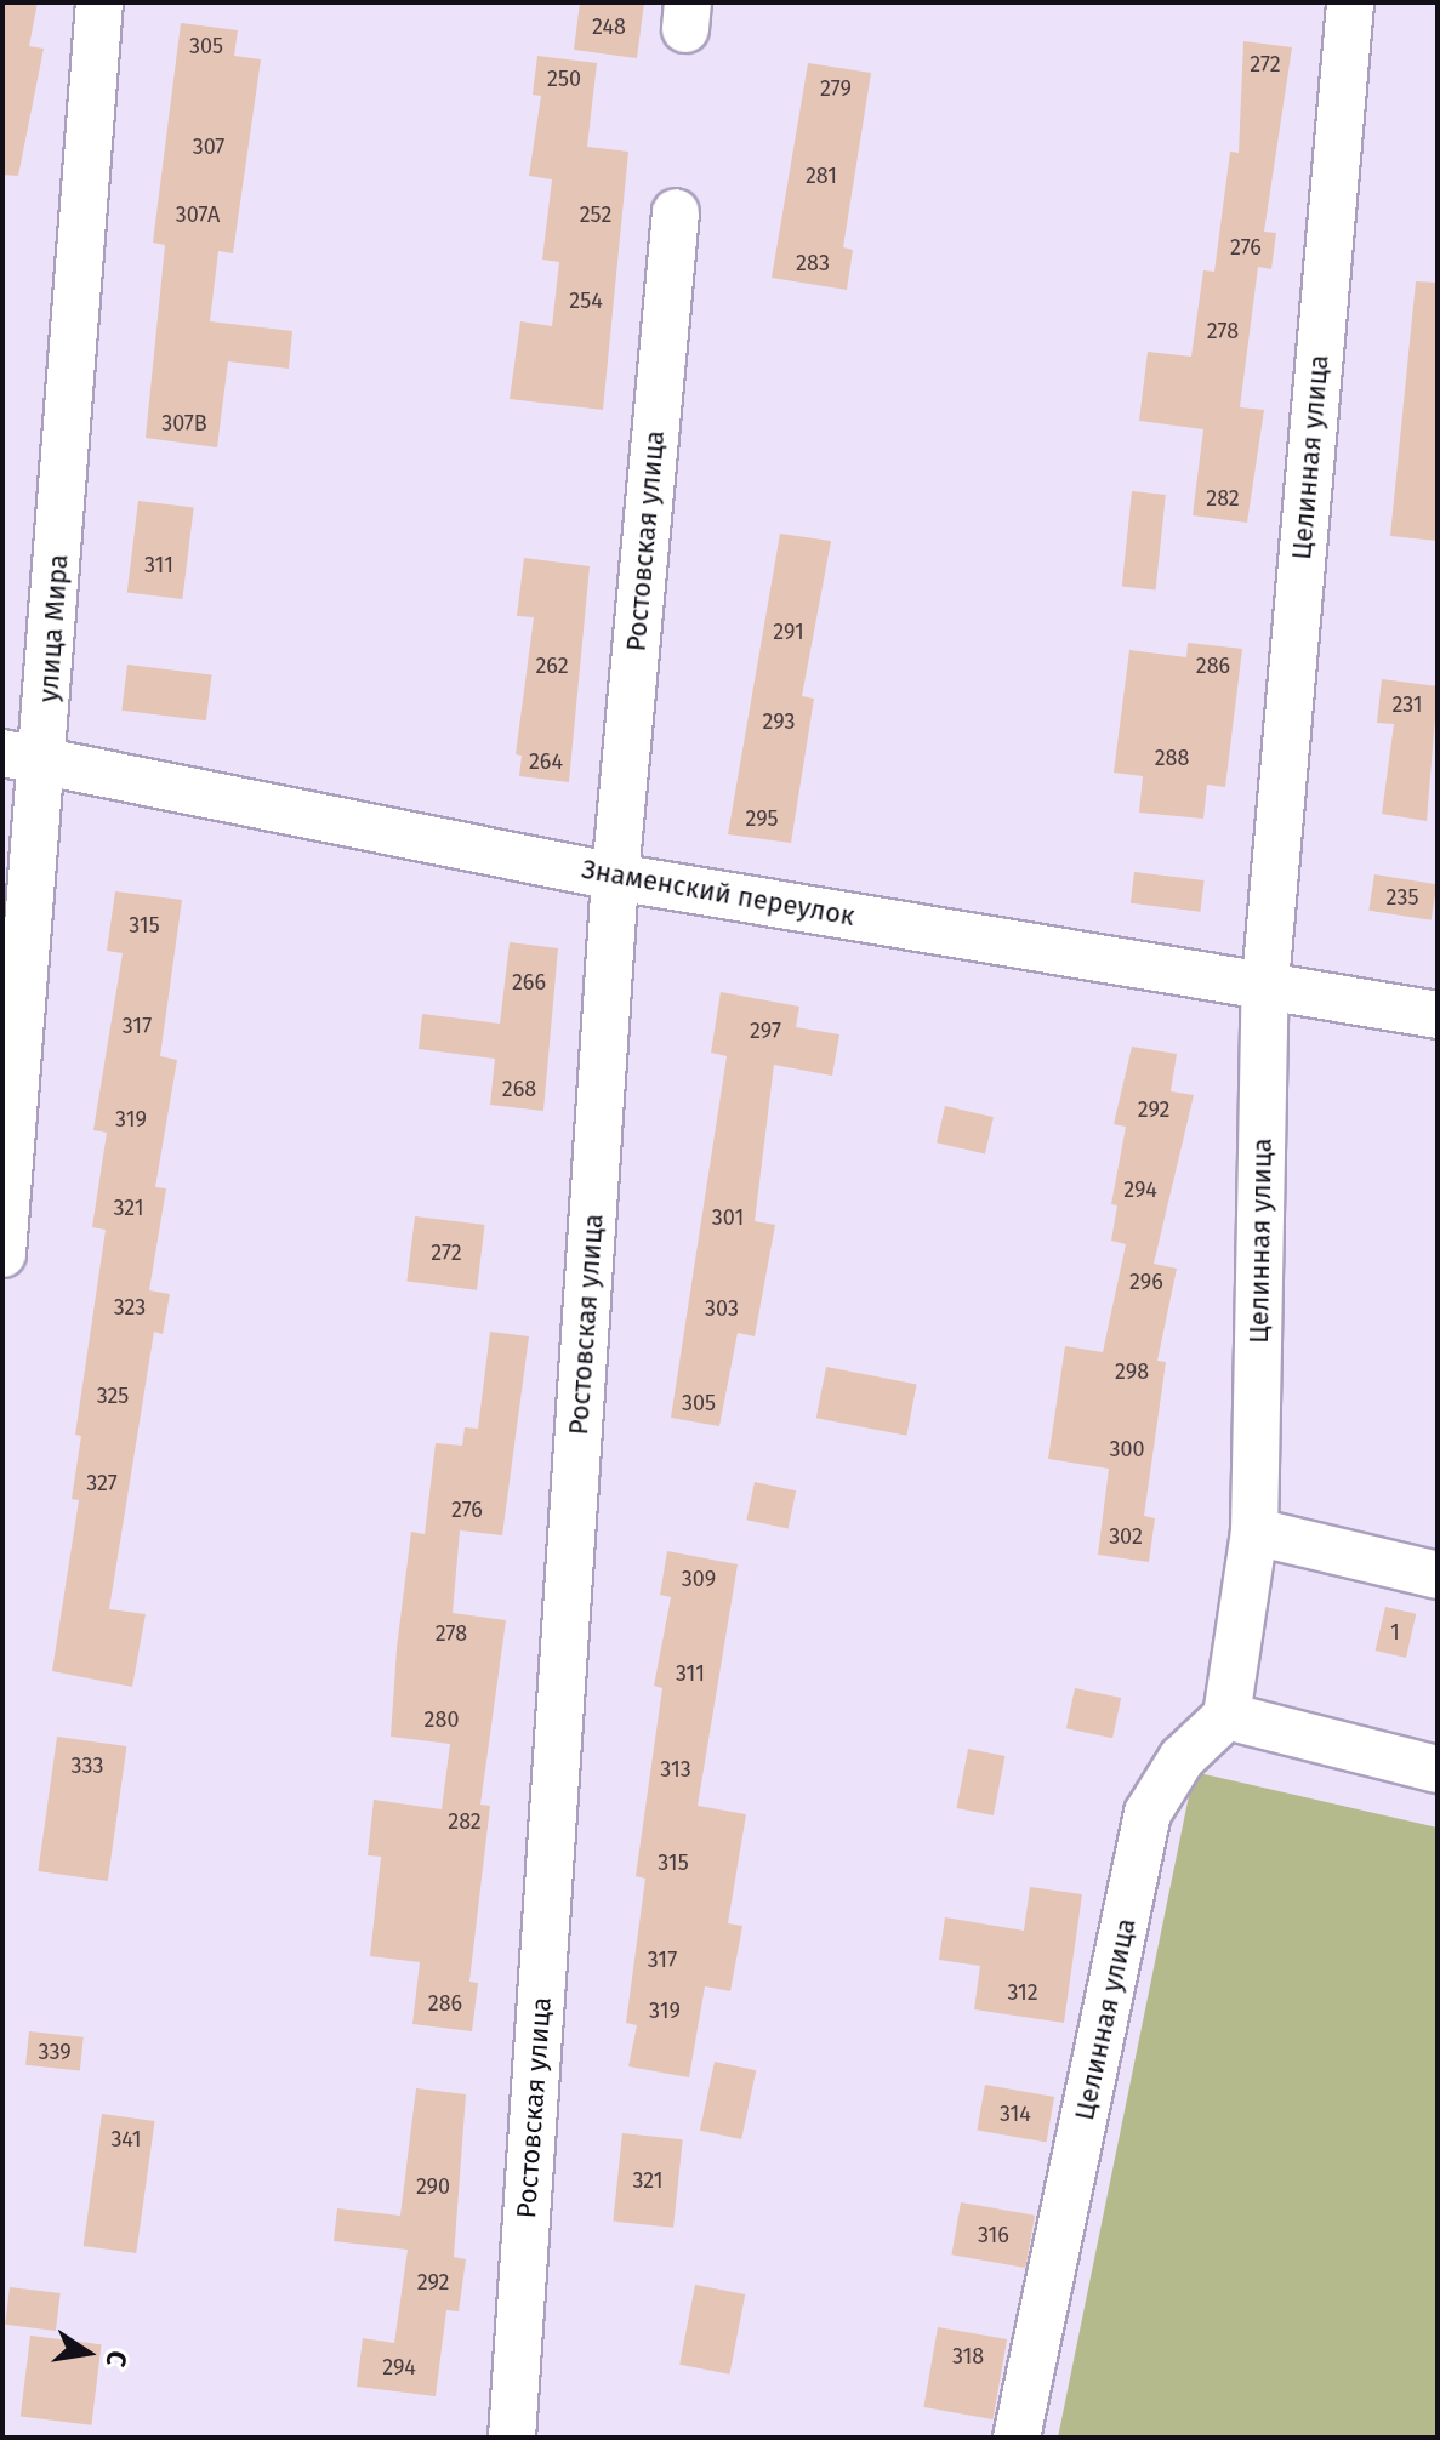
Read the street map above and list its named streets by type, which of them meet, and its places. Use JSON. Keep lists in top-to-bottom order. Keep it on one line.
{"streets":{"street":["Целинная улица","Ростовская улица","улица Мира","Знаменский переулок"]},"crossings":[["Целинная улица","Знаменский переулок"],["Ростовская улица","Знаменский переулок"],["улица Мира","Знаменский переулок"]],"house_numbers":["248","305","272","250","279","307","281","307А","252","276","283","254","278","307В","282","311","291","262","286","231","293","288","264","295","235","315","266","317","297","268","292","319","294","321","301","272","296","323","303","298","325","305","300","327","276","302","309","1","278","311","280","333","313","282","315","317","312","286","319","339","314","341","321","290","316","292","318","294"],"north":"right"}
